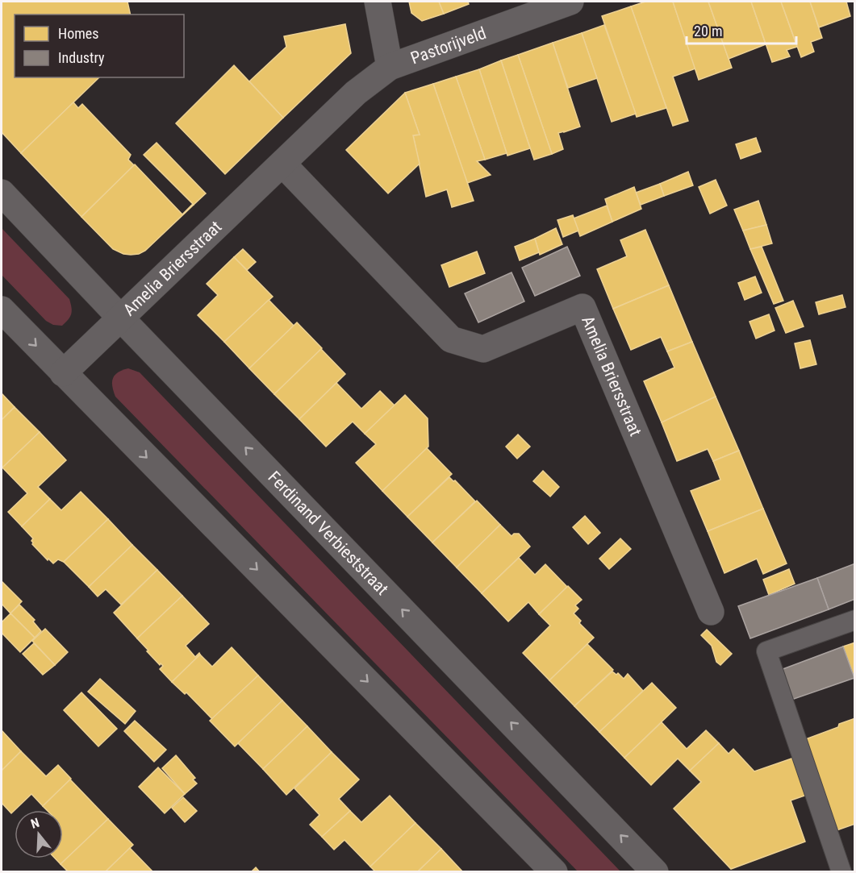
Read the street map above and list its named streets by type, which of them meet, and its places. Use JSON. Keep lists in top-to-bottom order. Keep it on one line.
{"streets":{"street":["Pastorijveld","Amelia Briersstraat","Ferdinand Verbieststraat"]},"crossings":[["Pastorijveld","Amelia Briersstraat"],["Amelia Briersstraat","Ferdinand Verbieststraat"]],"legend":["Homes","Industry"],"scale_bar":"20 m","north":"top"}
